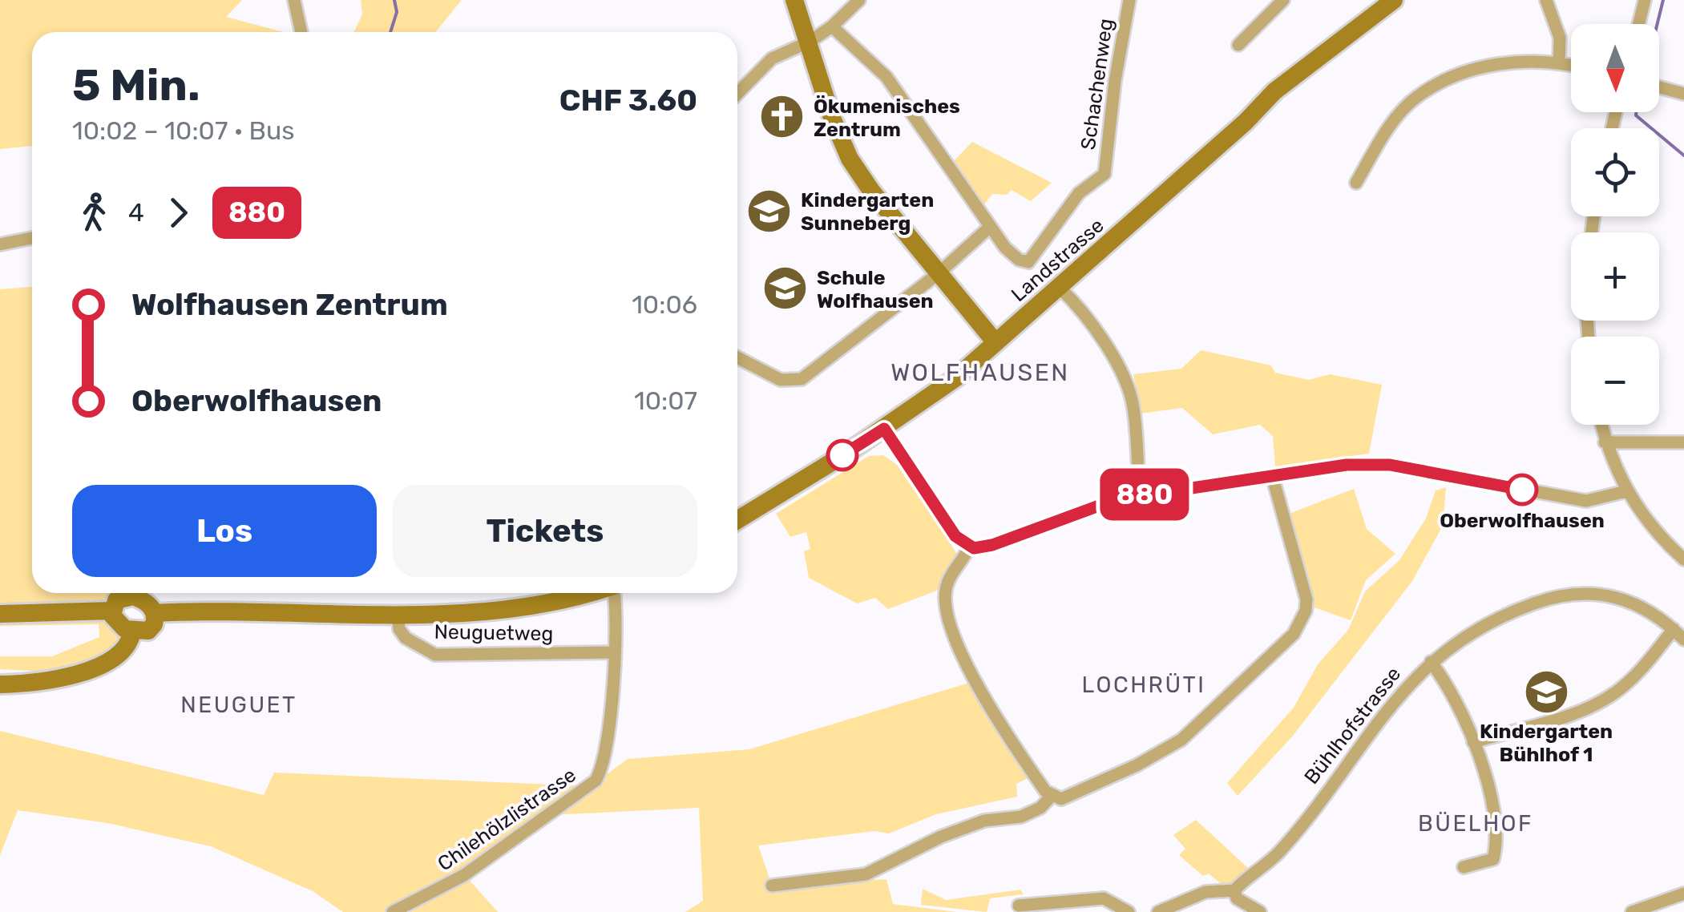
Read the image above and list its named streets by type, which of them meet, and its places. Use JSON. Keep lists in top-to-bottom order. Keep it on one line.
{"streets":{"main road":["Landstrasse"],"street":["Schachenweg","Neuguetweg","Bühlhofstrasse","Chilehölzlistrasse"]},"crossings":[["Neuguetweg","Chilehölzlistrasse"]],"districts":["WOLFHAUSEN","LOCHRÜTI","NEUGUET","BÜELHOF"],"places":{"church":["Ökumenisches Zentrum"],"school or university":["Kindergarten Sunneberg","Schule Wolfhausen","Kindergarten Bühlhof 1"],"other":["Oberwolfhausen"]},"lines":["bus line 880"],"north":"bottom","page":{"on_map":"880","map_buttons":["+","−"],"heading":["5 Min.","10:02 – 10:07 · Bus","CHF 3.60"],"legs":["4","880"],"list":[{"name":"Wolfhausen Zentrum","value":"10:06"},{"name":"Oberwolfhausen","value":"10:07"}],"buttons":["Los","Tickets"]}}
